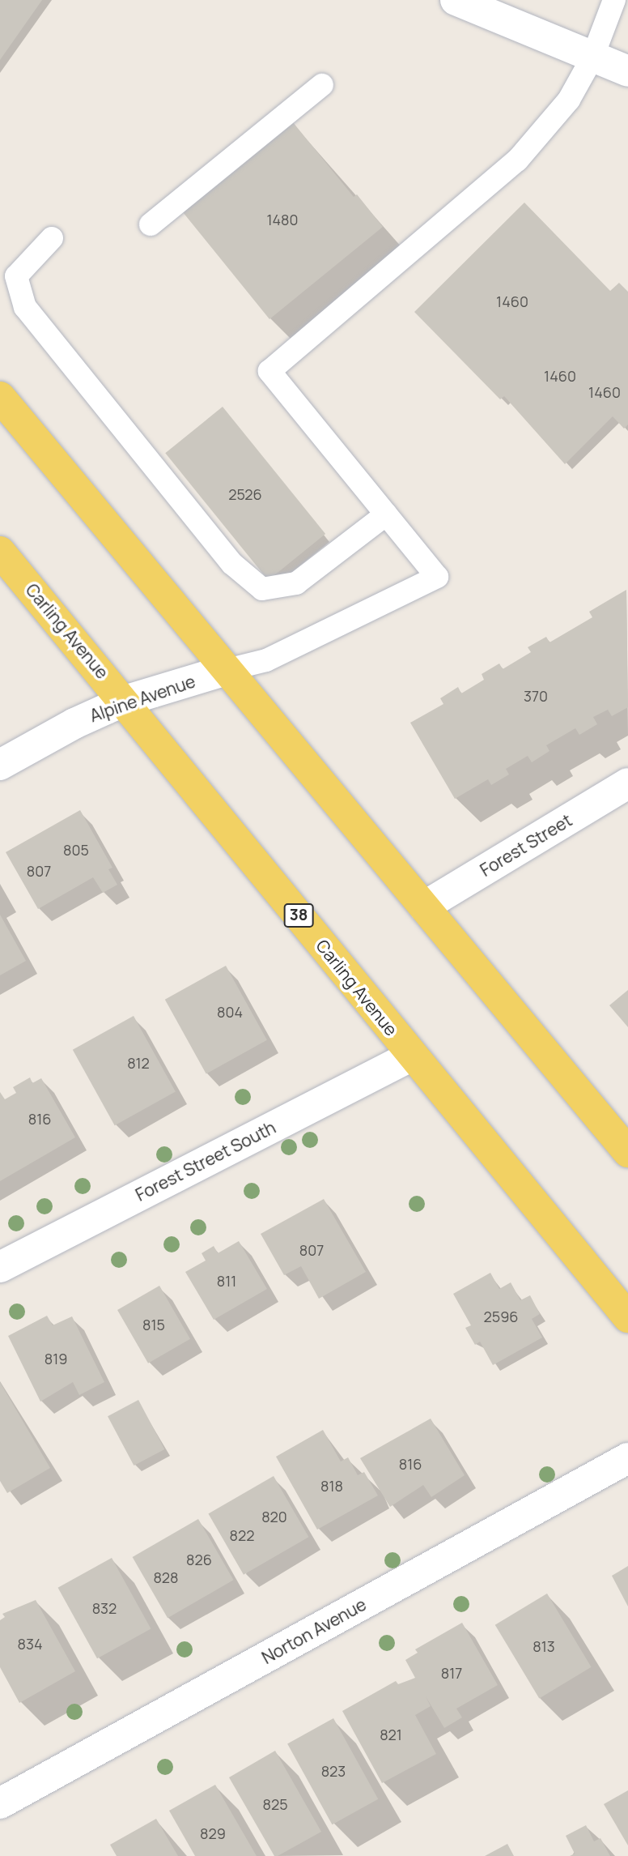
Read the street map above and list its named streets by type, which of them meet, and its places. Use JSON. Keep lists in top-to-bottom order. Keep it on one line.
{"streets":{"main road":["Carling Avenue","38"],"street":["Alpine Avenue","Forest Street","Forest Street South","Norton Avenue"]},"crossings":[["Carling Avenue","Alpine Avenue"],["Carling Avenue","Forest Street South"]],"house_numbers":["1480","1460","1460","1460","2526","370","805","807","804","812","816","807","811","2596","815","819","816","818","820","822","826","828","832","834","813","817","821","823","825","829"]}
